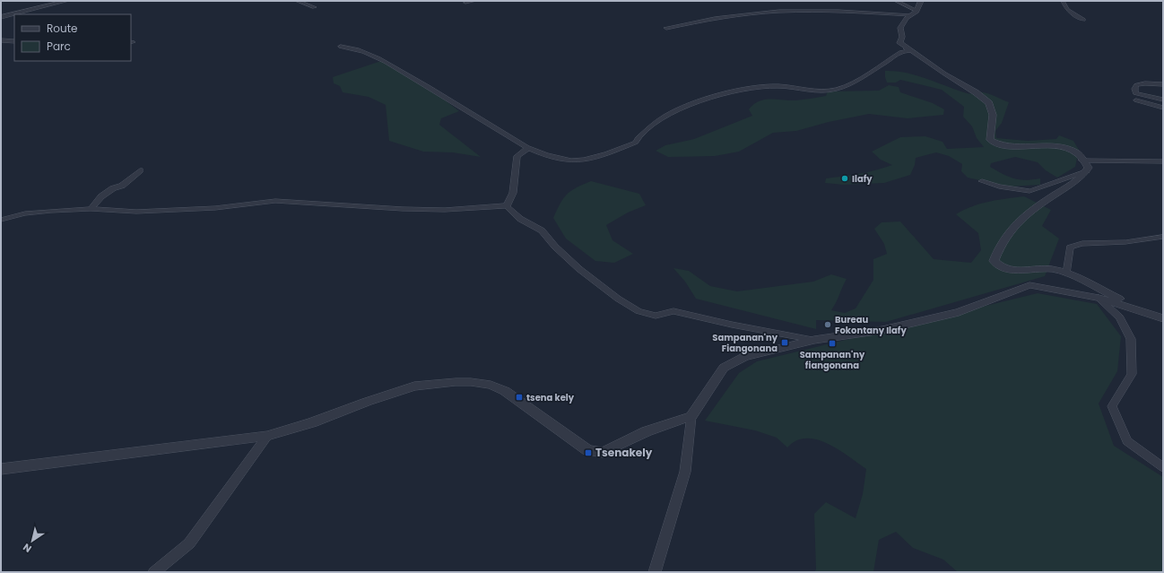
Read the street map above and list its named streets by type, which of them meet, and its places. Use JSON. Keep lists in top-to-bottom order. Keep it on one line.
{"places":{"other":["Ilafy","Bureau Fokontany Ilafy"],"transit":["Sampanan'ny Fiangonana","Sampanan'ny fiangonana","tsena kely","Tsenakely"]},"legend":["Route","Parc"],"north":"bottom left"}
